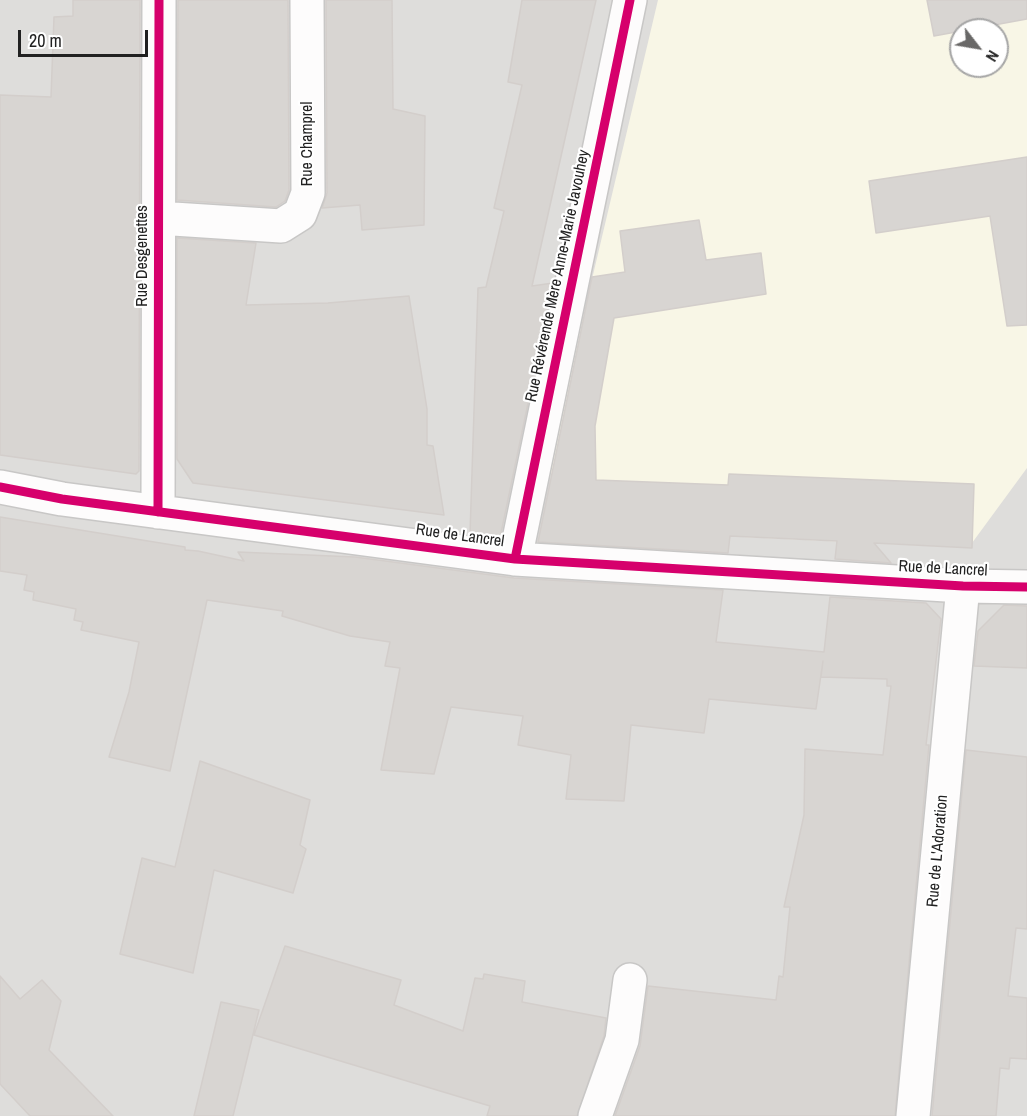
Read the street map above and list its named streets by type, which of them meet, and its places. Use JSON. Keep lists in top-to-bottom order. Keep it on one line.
{"streets":{"street":["Rue Champrel","Rue Desgenettes","Rue Révérende Mère Anne-Marie Javouhey","Rue de Lancrel","Rue de L'Adoration"]},"crossings":[["Rue Champrel","Rue Desgenettes"],["Rue Desgenettes","Rue de Lancrel"],["Rue Révérende Mère Anne-Marie Javouhey","Rue de Lancrel"],["Rue de Lancrel","Rue de L'Adoration"]],"scale_bar":"20 m","north":"bottom right"}
